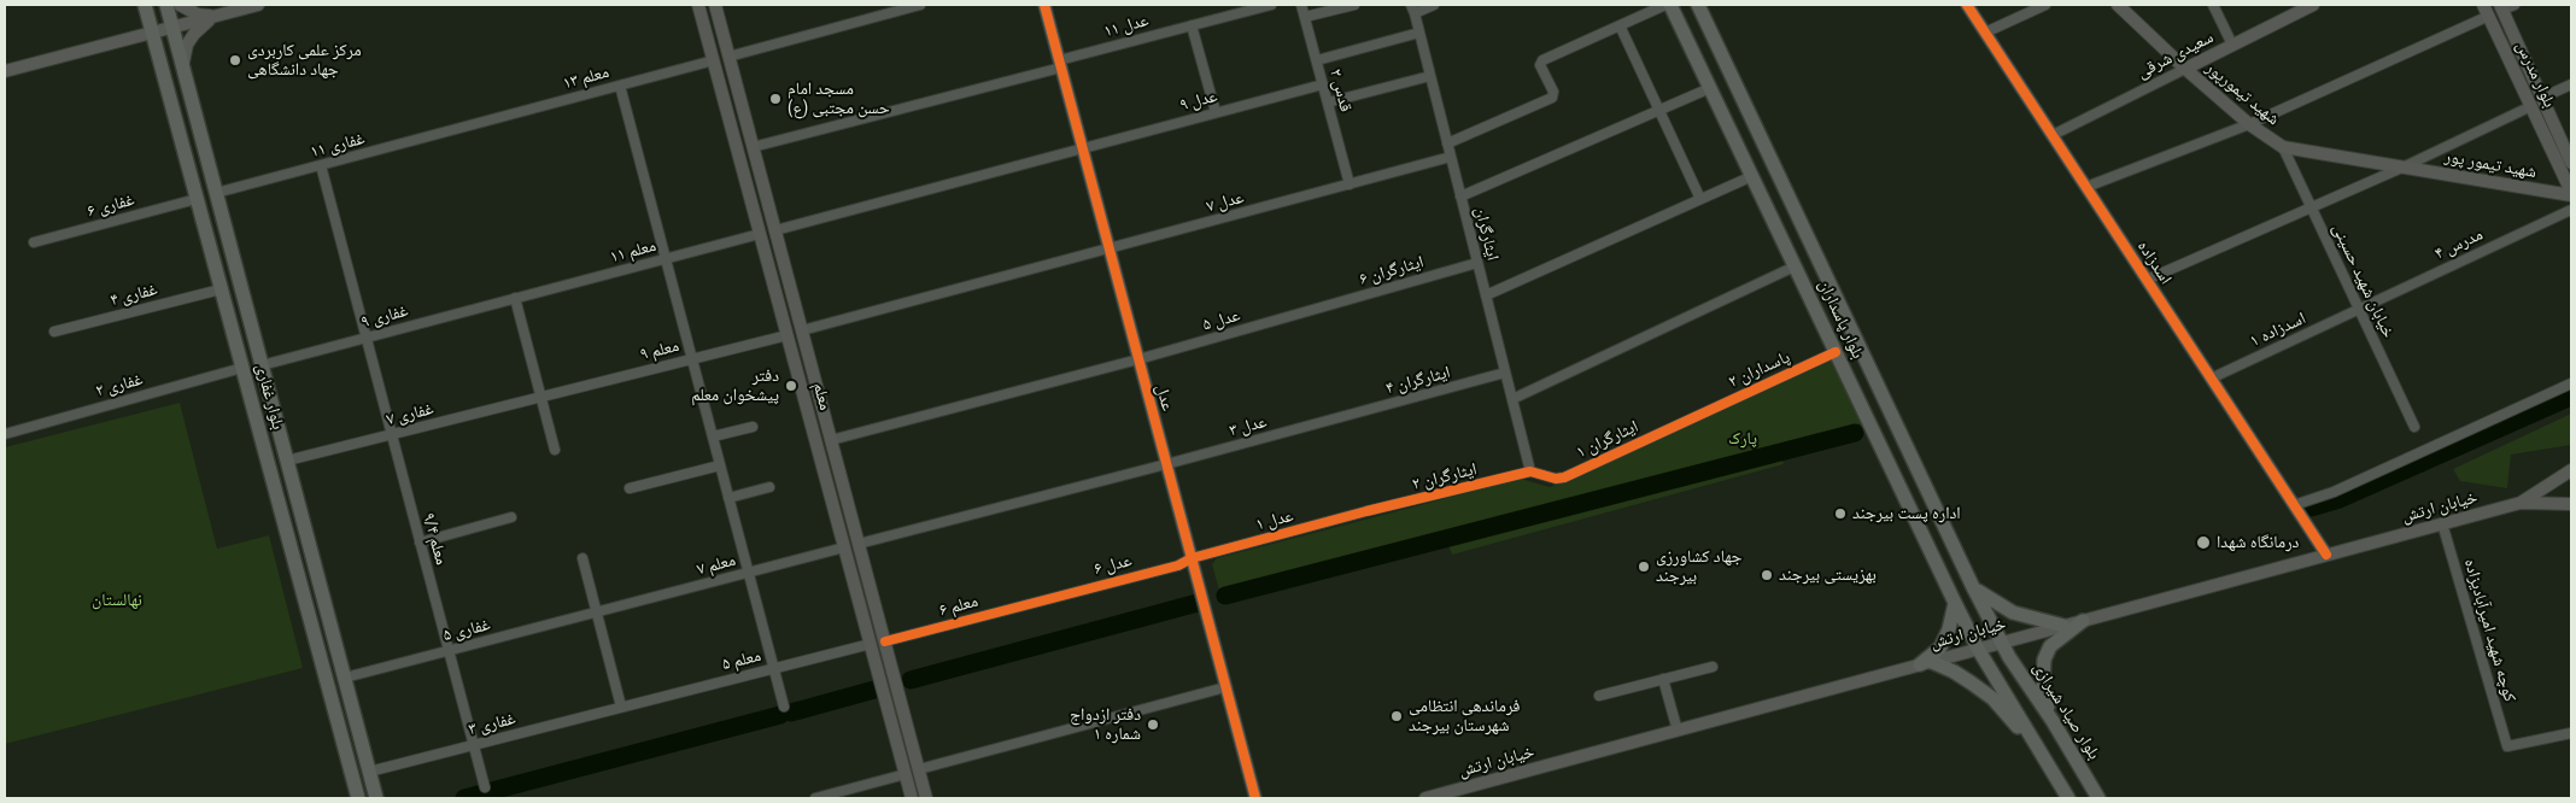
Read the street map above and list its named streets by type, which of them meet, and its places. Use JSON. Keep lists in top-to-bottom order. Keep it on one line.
{"streets":{"main road":["بلوار پاسداران","بلوار غفاری","بلوار صیاد شیرازی"],"street":["عدل ۱۱","سعیدی شرقی","بلوار مدرس","معلم ۱۳","قدس ۲","شهید تیمورپور","عدل ۹","غفاری ۱۱","شهید تیمور پور","عدل ۷","غفاری ۶","ایثارگران","مدرس ۴","معلم ۱۱","اسدزاده","ایثارگران ۶","خیابان شهید حسینی","غفاری ۴","غفاری ۹","عدل ۵","اسدزاده ۱","معلم ۹","پاسداران ۲","ایثارگران ۴","غفاری ۲","معلم","عدل","غفاری ۷","عدل ۳","ایثارگران ۱","ایثارگران ۲","خیابان ارتش","عدل ۱","معلم ۹/۴","معلم ۷","عدل ۶","معلم ۶","غفاری ۵","کوچه شهید امیرآبادیزاده","معلم ۵","غفاری ۳"]},"crossings":[["عدل ۱۱","معلم"],["عدل ۱۱","عدل"],["سعیدی شرقی","شهید تیمورپور"],["سعیدی شرقی","اسدزاده"],["بلوار مدرس","شهید تیمور پور"],["معلم ۱۳","غفاری ۱۱"],["معلم ۱۳","معلم"],["قدس ۲","عدل ۹"],["قدس ۲","عدل ۷"],["شهید تیمورپور","شهید تیمور پور"],["شهید تیمورپور","خیابان شهید حسینی"],["عدل ۹","معلم"],["عدل ۹","عدل"],["غفاری ۱۱","بلوار غفاری"],["غفاری ۱۱","معلم ۹/۴"],["عدل ۷","ایثارگران"],["عدل ۷","معلم"],["عدل ۷","عدل"],["غفاری ۶","بلوار غفاری"],["ایثارگران","ایثارگران ۶"],["ایثارگران","ایثارگران ۴"],["ایثارگران","ایثارگران ۱"],["ایثارگران","ایثارگران ۲"],["مدرس ۴","خیابان شهید حسینی"],["مدرس ۴","اسدزاده ۱"],["معلم ۱۱","غفاری ۹"],["معلم ۱۱","معلم"],["اسدزاده","اسدزاده ۱"],["اسدزاده","خیابان ارتش"],["ایثارگران ۶","عدل ۵"],["خیابان شهید حسینی","اسدزاده ۱"],["غفاری ۴","بلوار غفاری"],["غفاری ۹","بلوار غفاری"],["غفاری ۹","معلم ۹/۴"],["بلوار پاسداران","پاسداران ۲"],["بلوار پاسداران","خیابان ارتش"],["بلوار پاسداران","بلوار صیاد شیرازی"],["عدل ۵","معلم"],["عدل ۵","عدل"],["معلم ۹","معلم"],["معلم ۹","غفاری ۷"],["پاسداران ۲","ایثارگران ۱"],["ایثارگران ۴","عدل ۳"],["غفاری ۲","بلوار غفاری"],["بلوار غفاری","غفاری ۷"],["بلوار غفاری","غفاری ۵"],["بلوار غفاری","غفاری ۳"],["معلم","عدل ۳"],["معلم","معلم ۷"],["معلم","معلم ۶"],["معلم","معلم ۵"],["عدل","عدل ۳"],["عدل","عدل ۱"],["عدل","عدل ۶"],["غفاری ۷","معلم ۹/۴"],["ایثارگران ۱","ایثارگران ۲"],["ایثارگران ۲","عدل ۱"],["خیابان ارتش","کوچه شهید امیرآبادیزاده"],["خیابان ارتش","بلوار صیاد شیرازی"],["عدل ۱","عدل ۶"],["معلم ۹/۴","غفاری ۵"],["معلم ۹/۴","غفاری ۳"],["معلم ۷","غفاری ۵"],["عدل ۶","معلم ۶"],["معلم ۵","غفاری ۳"]],"parks":["پارک","نهالستان"],"places":["مرکز علمی کاربردی جهاد دانشگاهی","مسجد امام حسن مجتبی (ع)","دفتر پیشخوان معلم","اداره پست بیرجند","درمانگاه شهدا","جهاد کشاورزی بیرجند","بهزیستی بیرجند","فرماندهی انتظامی شهرستان بیرجند","دفتر ازدواج شماره ۱"]}
